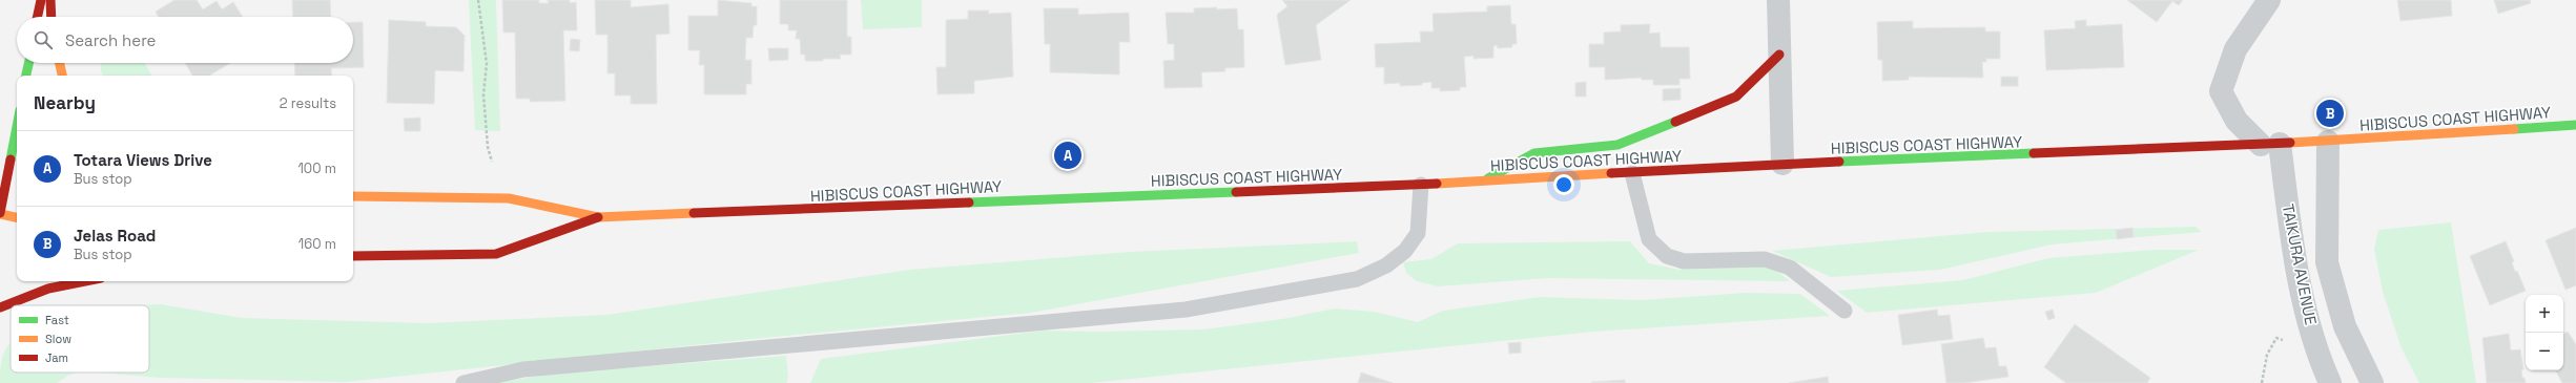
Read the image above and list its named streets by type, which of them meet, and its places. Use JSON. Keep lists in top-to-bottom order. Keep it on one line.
{"streets":{"main road":["HIBISCUS COAST HIGHWAY"],"street":["TAIKURA AVENUE"]},"crossings":[["HIBISCUS COAST HIGHWAY","TAIKURA AVENUE"]],"legend":["Fast","Slow","Jam"],"page":{"search":"Search here","heading":["Nearby","2 results"],"pins":["B","A"],"list":[{"mark":"A","name":"Totara Views Drive","note":"Bus stop","value":"100 m"},{"mark":"B","name":"Jelas Road","note":"Bus stop","value":"160 m"}],"map_buttons":["+","−"]}}
